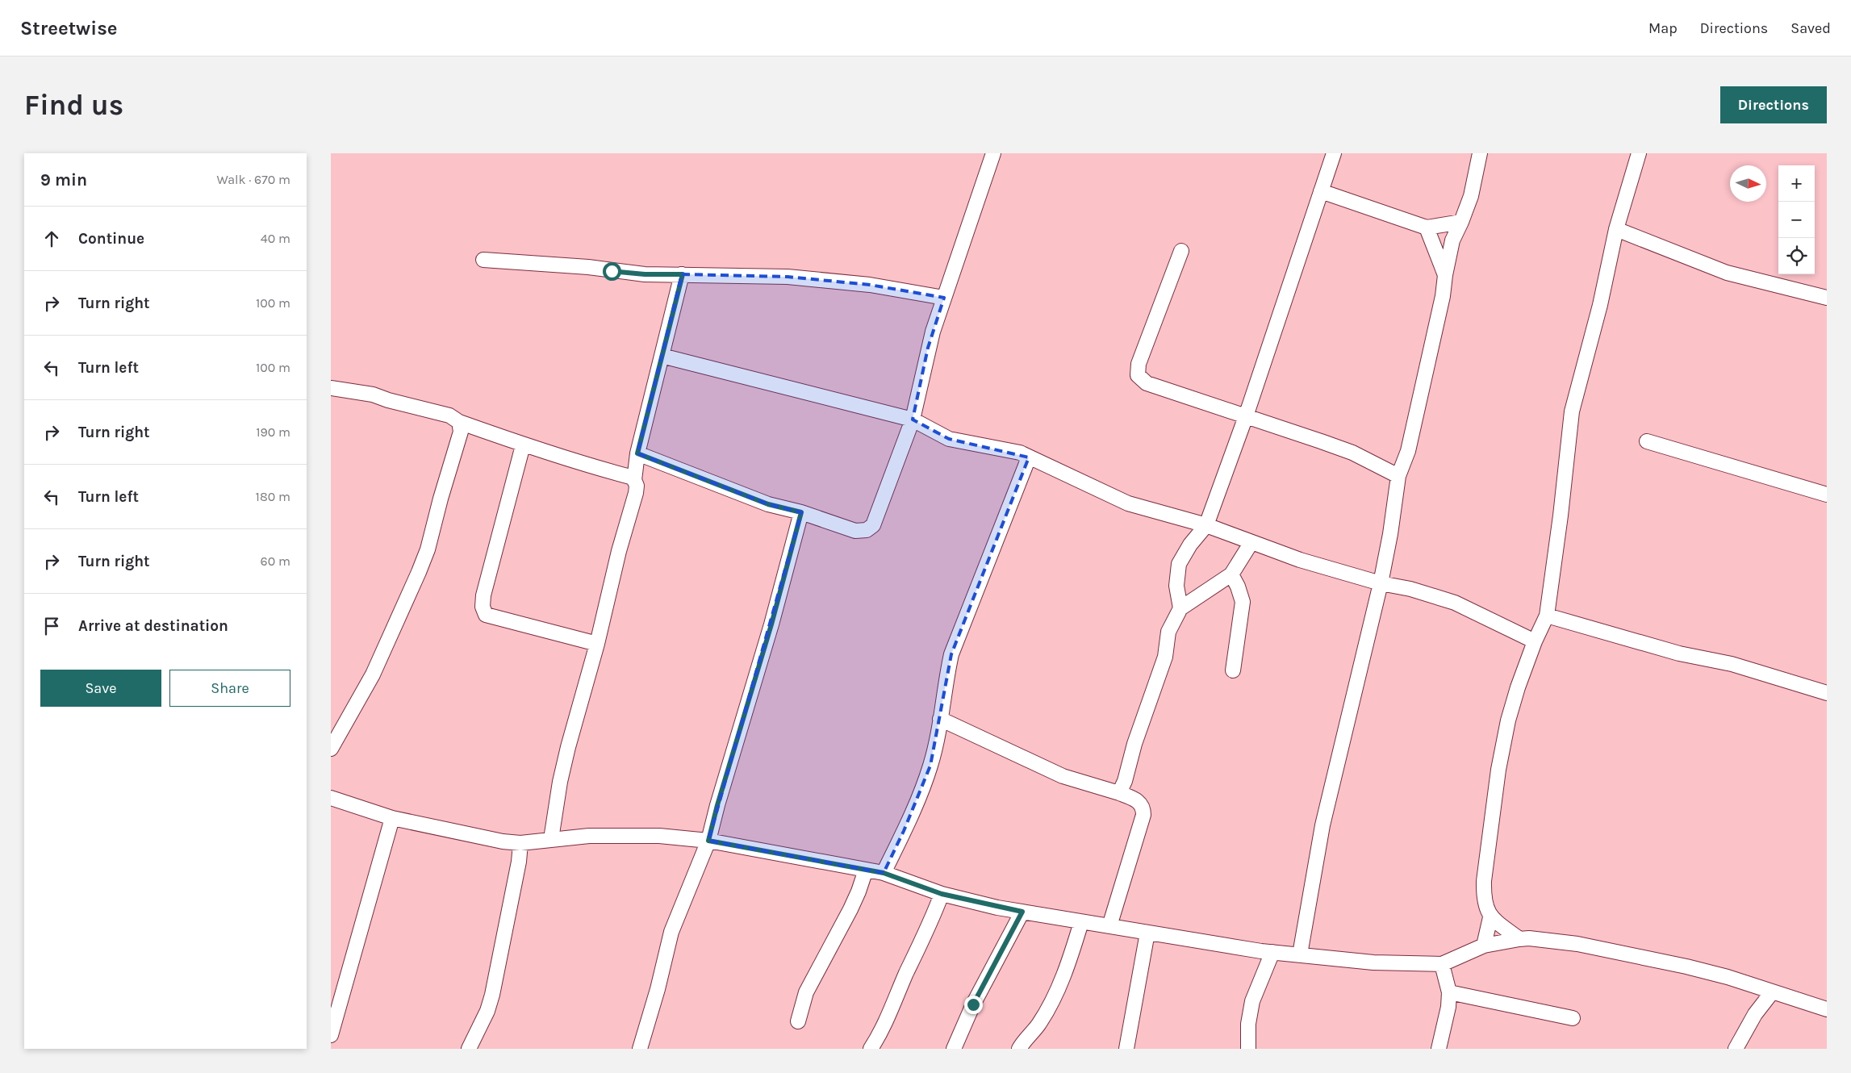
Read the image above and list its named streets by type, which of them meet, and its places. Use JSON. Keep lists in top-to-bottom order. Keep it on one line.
{"north":"right","page":{"header":"Streetwise","nav":["Map","Directions","Saved"],"buttons":["Directions",["Save","Share"]],"title":"Find us","heading":["9 min","Walk · 670 m"],"map_buttons":["+","−"],"list":[["Continue","40 m"],["Turn right","100 m"],["Turn left","100 m"],["Turn right","190 m"],["Turn left","180 m"],["Turn right","60 m"],"Arrive at destination"]}}
